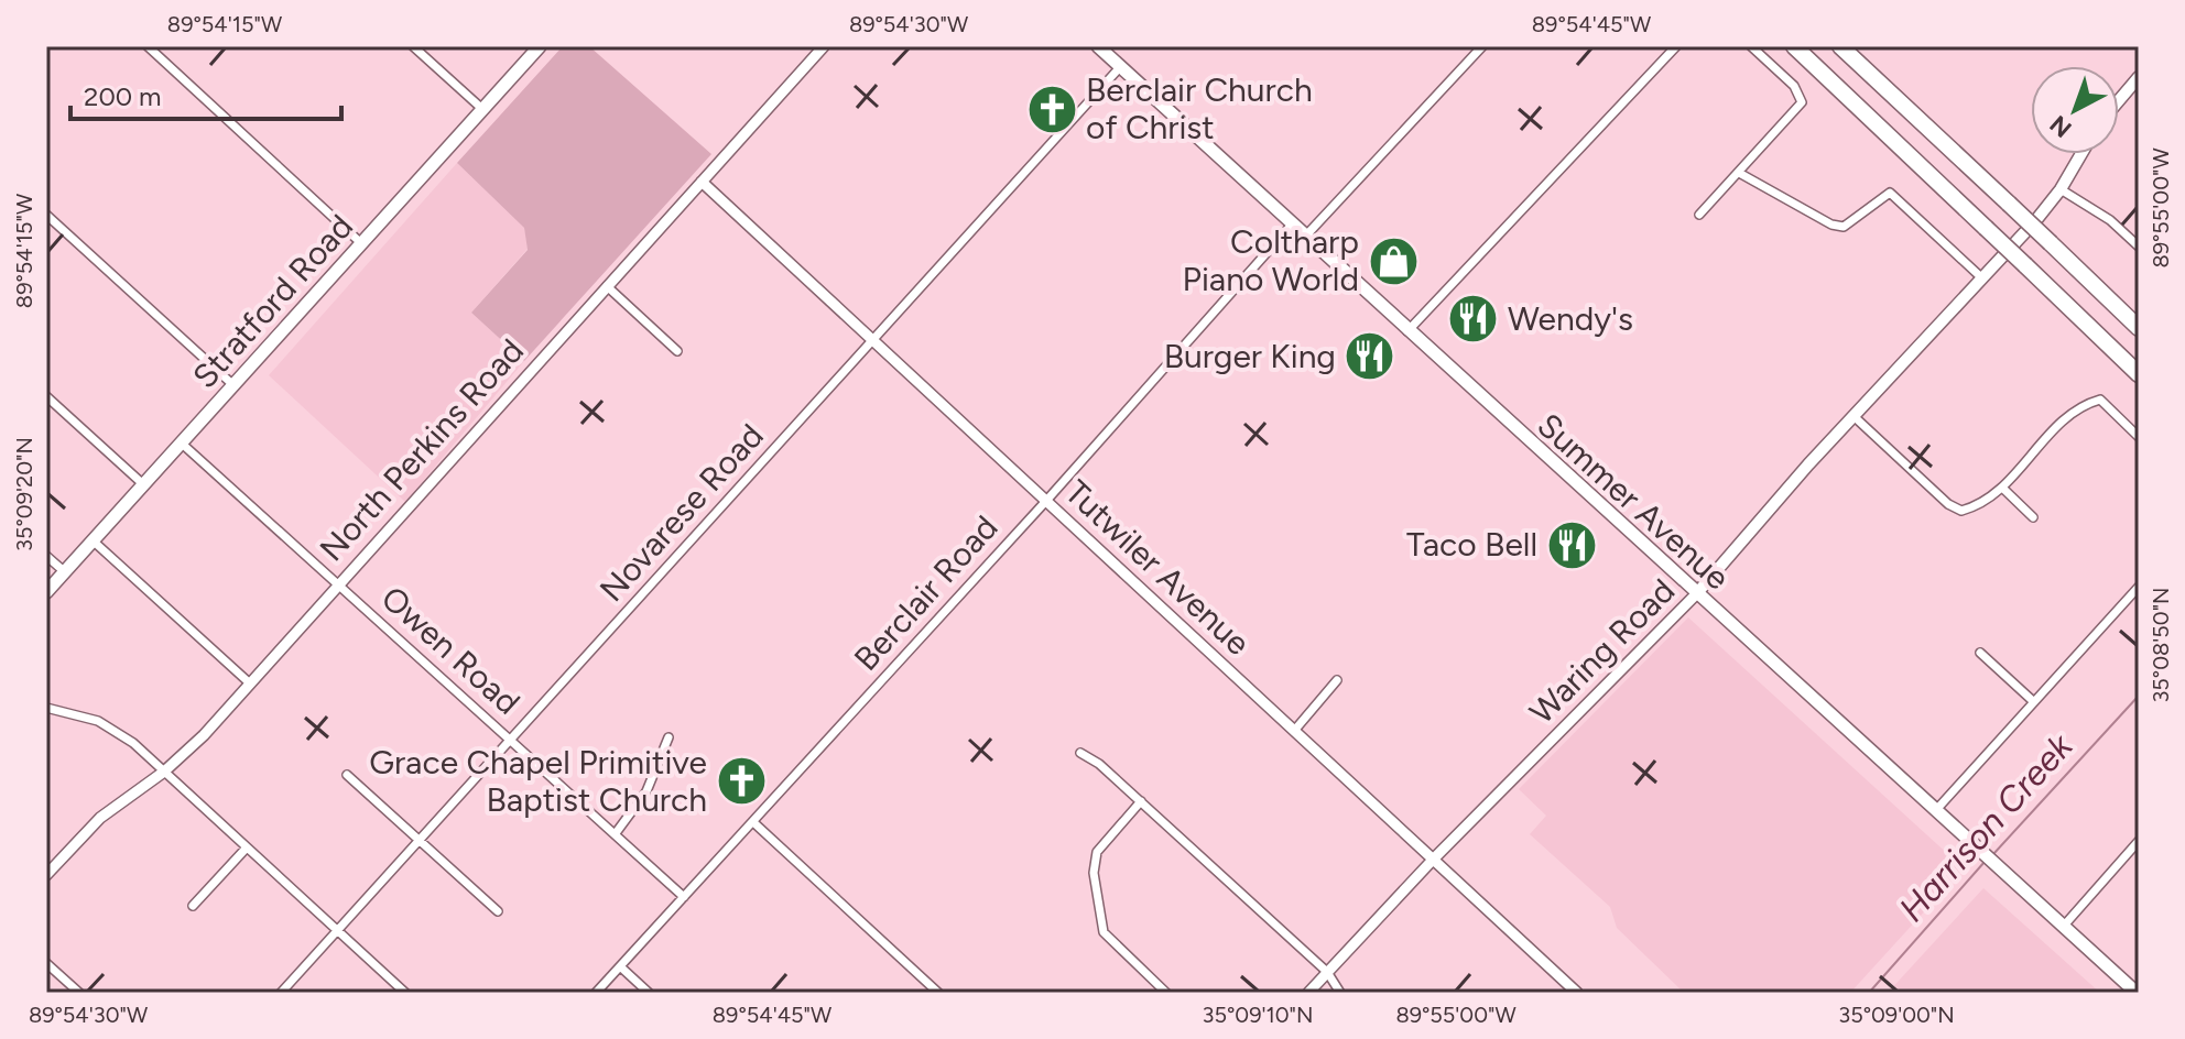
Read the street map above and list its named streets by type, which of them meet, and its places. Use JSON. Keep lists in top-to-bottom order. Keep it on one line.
{"streets":{"main road":["Stratford Road","Summer Avenue","Waring Road"],"street":["North Perkins Road","Novarese Road","Tutwiler Avenue","Berclair Road","Owen Road"]},"crossings":[["Stratford Road","Owen Road"],["North Perkins Road","Tutwiler Avenue"],["North Perkins Road","Owen Road"],["Summer Avenue","Novarese Road"],["Summer Avenue","Berclair Road"],["Summer Avenue","Waring Road"],["Novarese Road","Tutwiler Avenue"],["Novarese Road","Owen Road"],["Tutwiler Avenue","Berclair Road"],["Tutwiler Avenue","Waring Road"],["Berclair Road","Owen Road"]],"water":["Harrison Creek"],"places":{"church":["Berclair Church of Christ","Grace Chapel Primitive Baptist Church"],"shop":["Coltharp Piano World"],"restaurant":["Wendy's","Burger King","Taco Bell"]},"scale_bar":"200 m","north":"bottom left","coordinates":["89°54'15\"W","89°54'30\"W","89°54'45\"W","89°55'00\"W","35°09'20\"N","35°08'50\"N","35°09'10\"N","35°09'00\"N"]}
